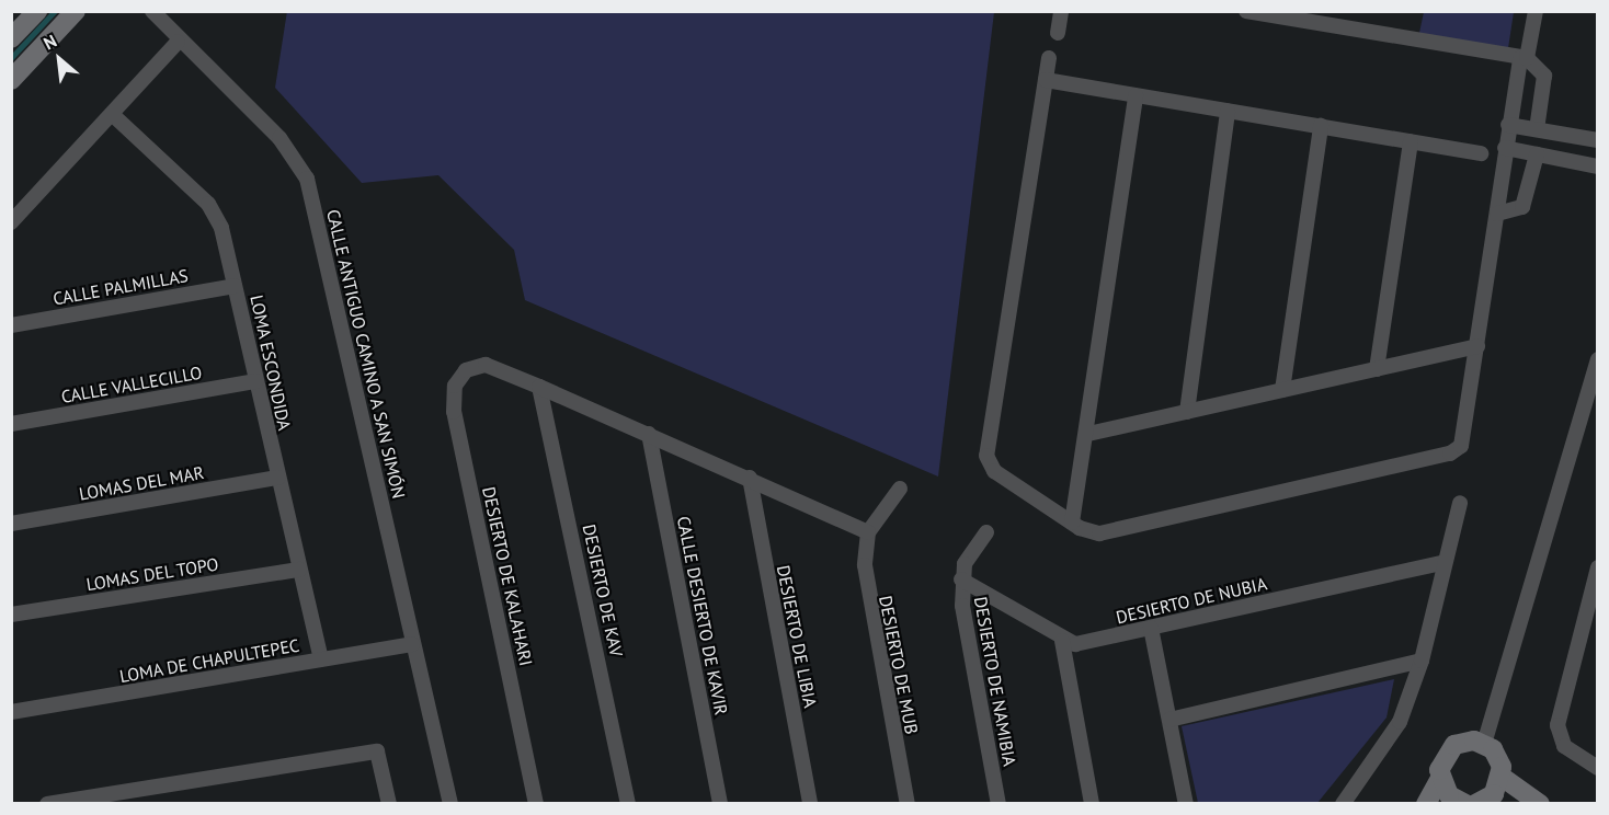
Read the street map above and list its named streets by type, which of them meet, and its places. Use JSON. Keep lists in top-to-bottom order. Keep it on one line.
{"streets":{"street":["CALLE PALMILLAS","CALLE ANTIGUO CAMINO A SAN SIMÓN","LOMA ESCONDIDA","CALLE VALLECILLO","LOMAS DEL MAR","LOMAS DEL TOPO","DESIERTO DE KALAHARI","DESIERTO DE KAV","DESIERTO DE NUBIA","CALLE DESIERTO DE KAVIR","DESIERTO DE LIBIA","LOMA DE CHAPULTEPEC","DESIERTO DE MUB","DESIERTO DE NAMIBIA"]},"crossings":[["CALLE PALMILLAS","LOMA ESCONDIDA"],["CALLE ANTIGUO CAMINO A SAN SIMÓN","LOMA DE CHAPULTEPEC"],["LOMA ESCONDIDA","CALLE VALLECILLO"],["LOMA ESCONDIDA","LOMAS DEL MAR"],["LOMA ESCONDIDA","LOMAS DEL TOPO"],["LOMA ESCONDIDA","LOMA DE CHAPULTEPEC"],["DESIERTO DE KALAHARI","DESIERTO DE KAV"],["DESIERTO DE NUBIA","DESIERTO DE NAMIBIA"]],"north":"top left"}
